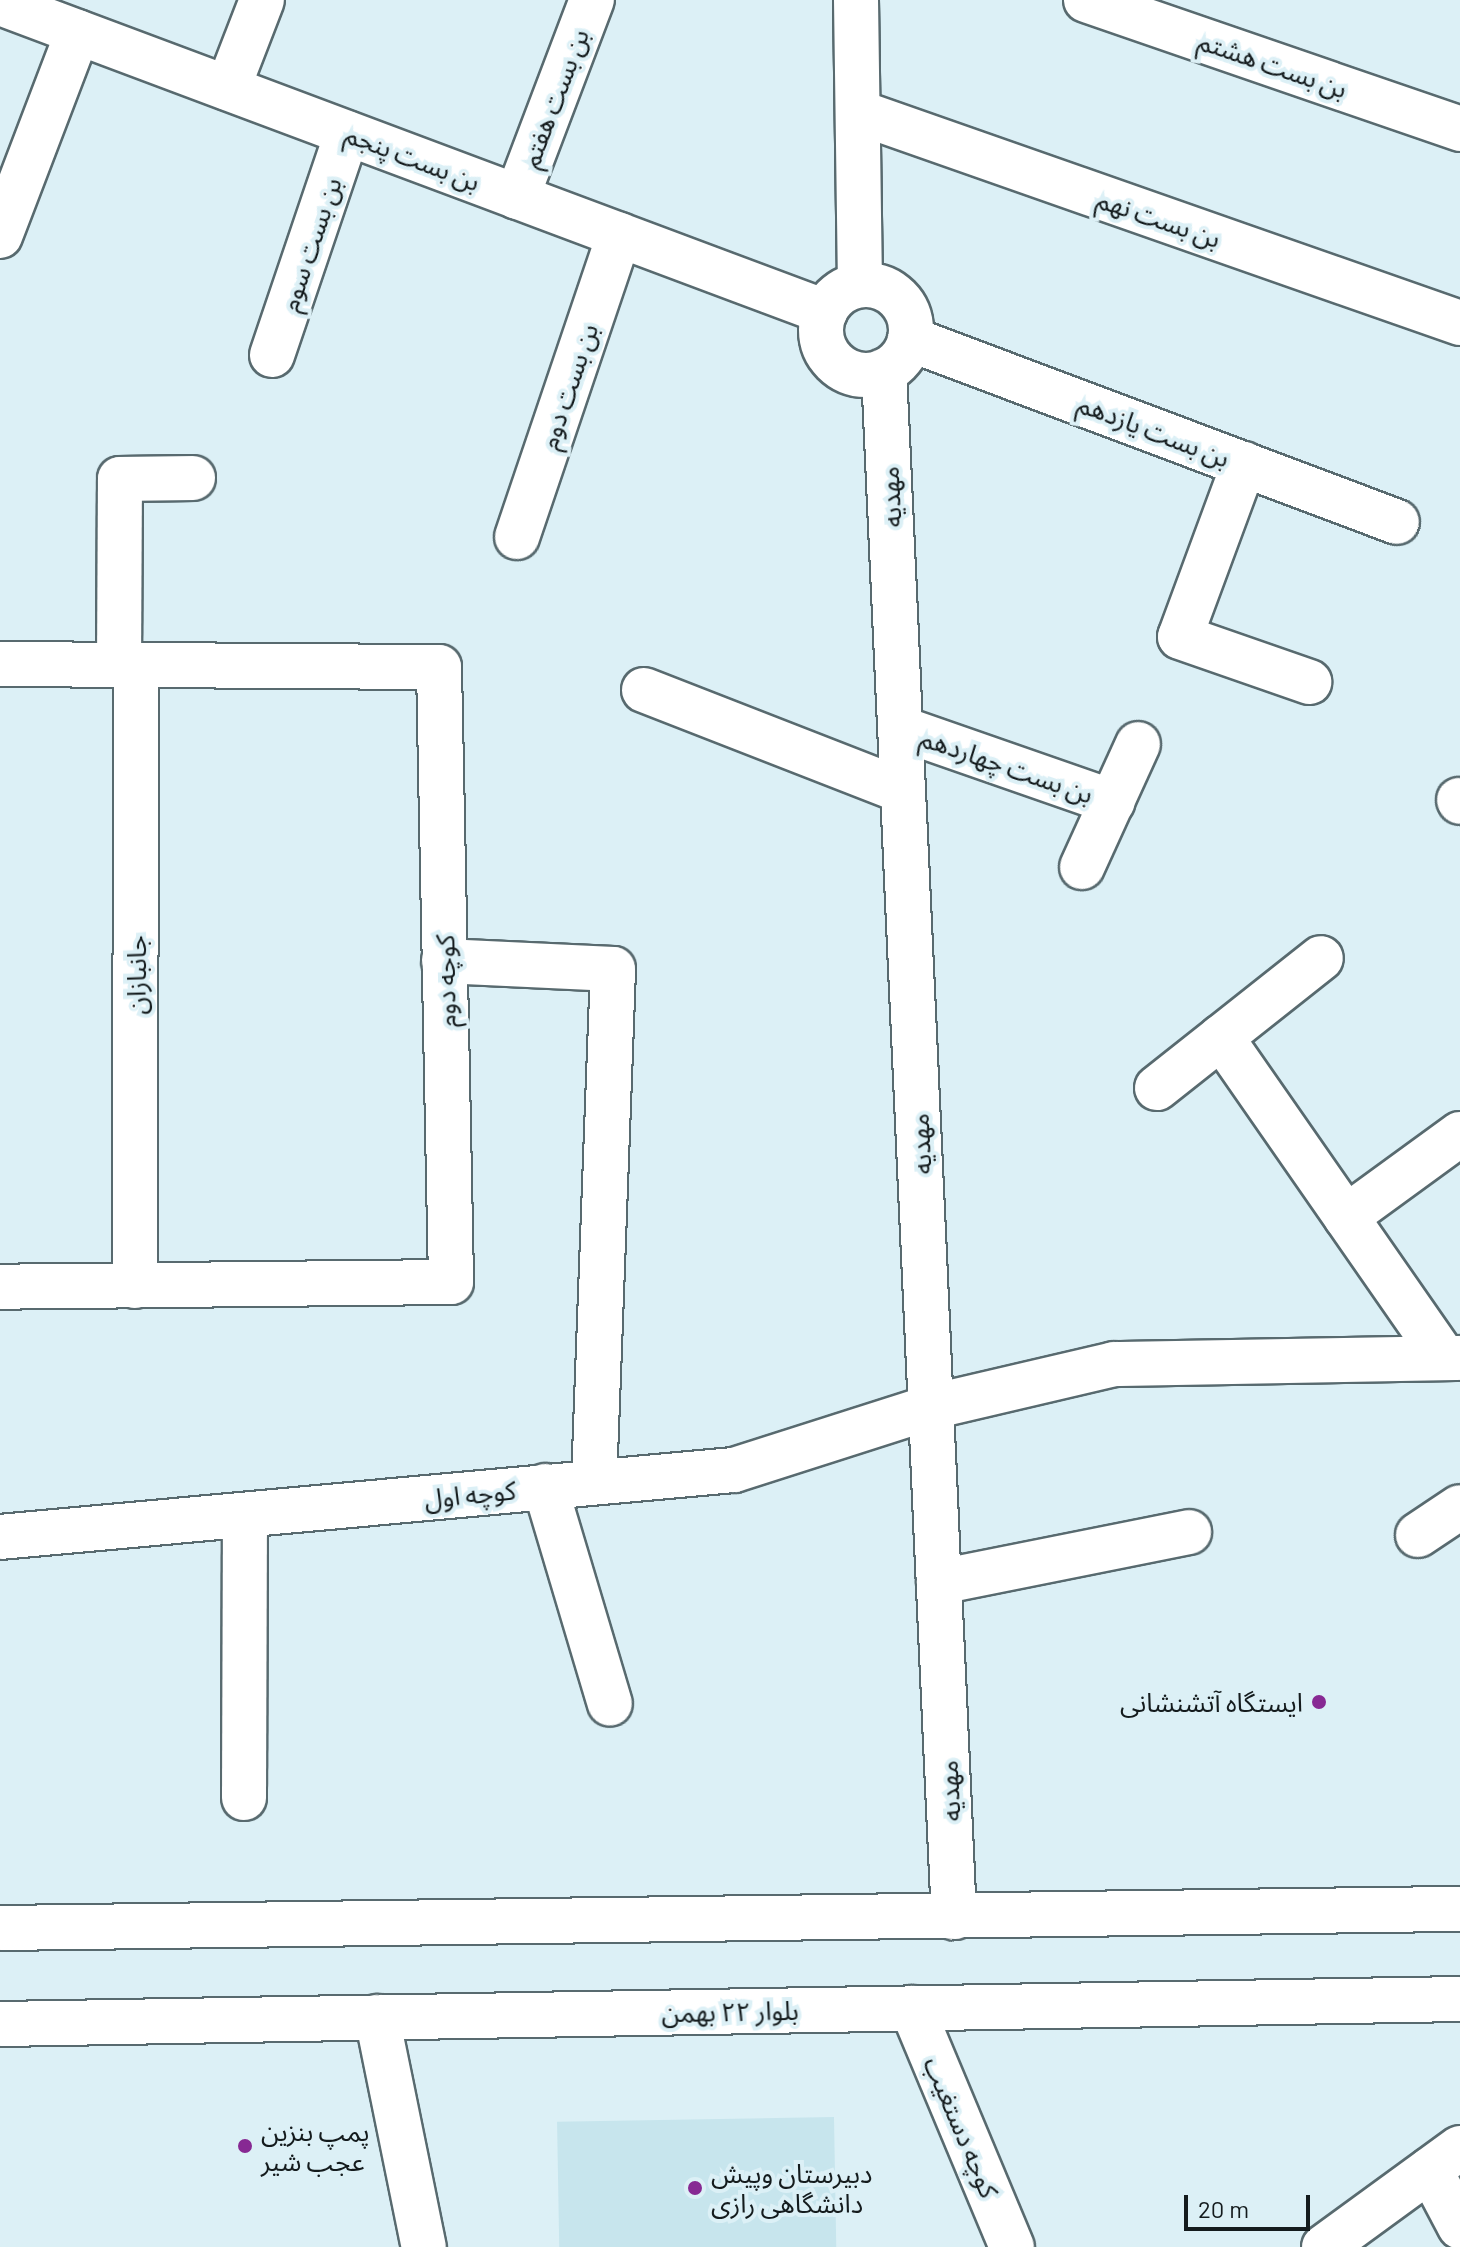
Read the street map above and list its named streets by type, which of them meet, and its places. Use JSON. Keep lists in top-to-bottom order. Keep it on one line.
{"streets":{"street":["بن بست هشتم","بن بست هفتم","بن بست پنجم","بن بست نهم","بن بست سوم","بن بست دوم","بن بست یازدهم","مهدیه","بن بست چهاردهم","جانبازان","کوچه دوم","کوچه اول","بلوار ۲۲ بهمن","کوچه دستغیب"]},"crossings":[["بن بست هفتم","بن بست پنجم"],["بن بست پنجم","بن بست سوم"],["بن بست پنجم","بن بست دوم"],["بن بست پنجم","بن بست یازدهم"],["بن بست پنجم","مهدیه"],["بن بست یازدهم","مهدیه"],["مهدیه","بن بست چهاردهم"],["مهدیه","کوچه اول"],["جانبازان","کوچه دوم"],["بلوار ۲۲ بهمن","کوچه دستغیب"]],"places":["ایستگاه آتشنشانی","پمپ بنزین عجب شیر","دبیرستان وپیش دانشگاهی رازی"],"scale_bar":"20 m"}
